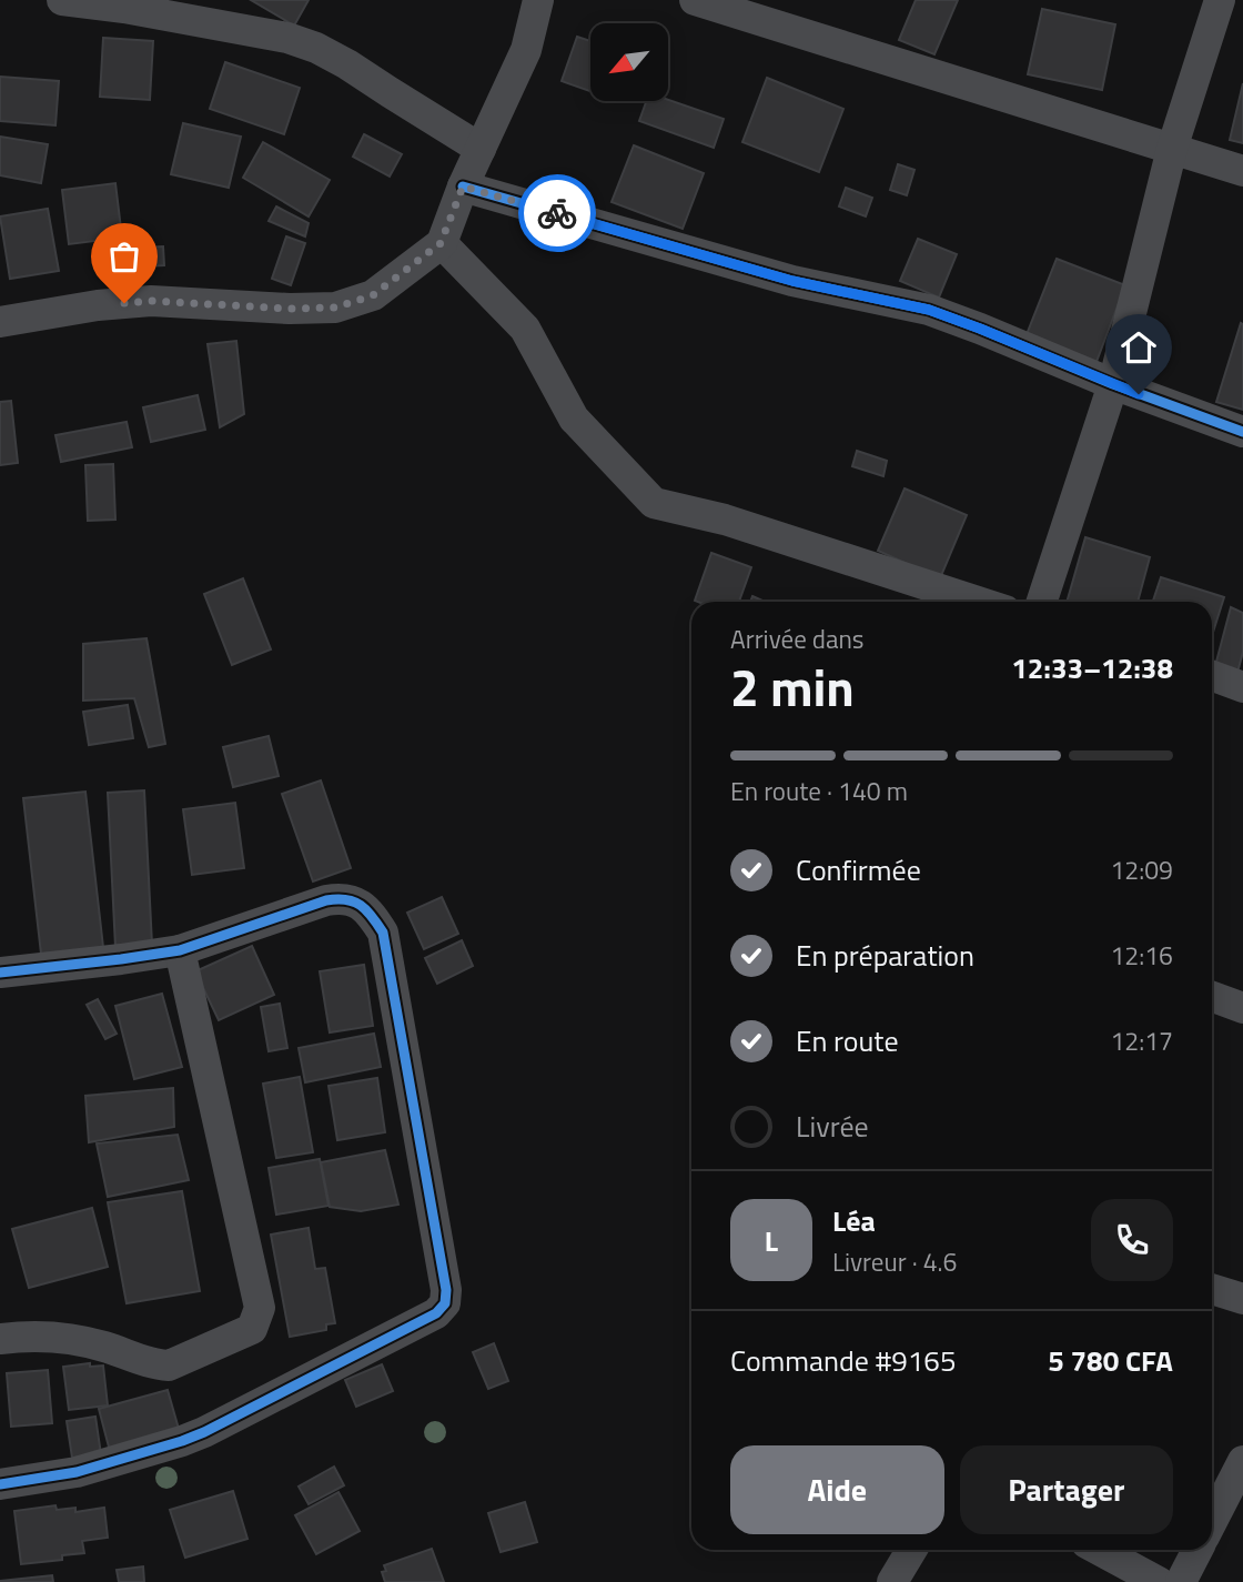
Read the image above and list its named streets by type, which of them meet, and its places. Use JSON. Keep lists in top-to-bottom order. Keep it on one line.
{"north":"bottom left","page":{"heading":["2 min","Arrivée dans","12:33–12:38"],"panel":["Léa","Livreur · 4.6","Commande #9165","5 780 CFA"],"bar":"En route · 140 m","list":[["Confirmée","12:09"],["En préparation","12:16"],["En route","12:17"],"Livrée"],"round":"L","buttons":["Aide","Partager"]}}
